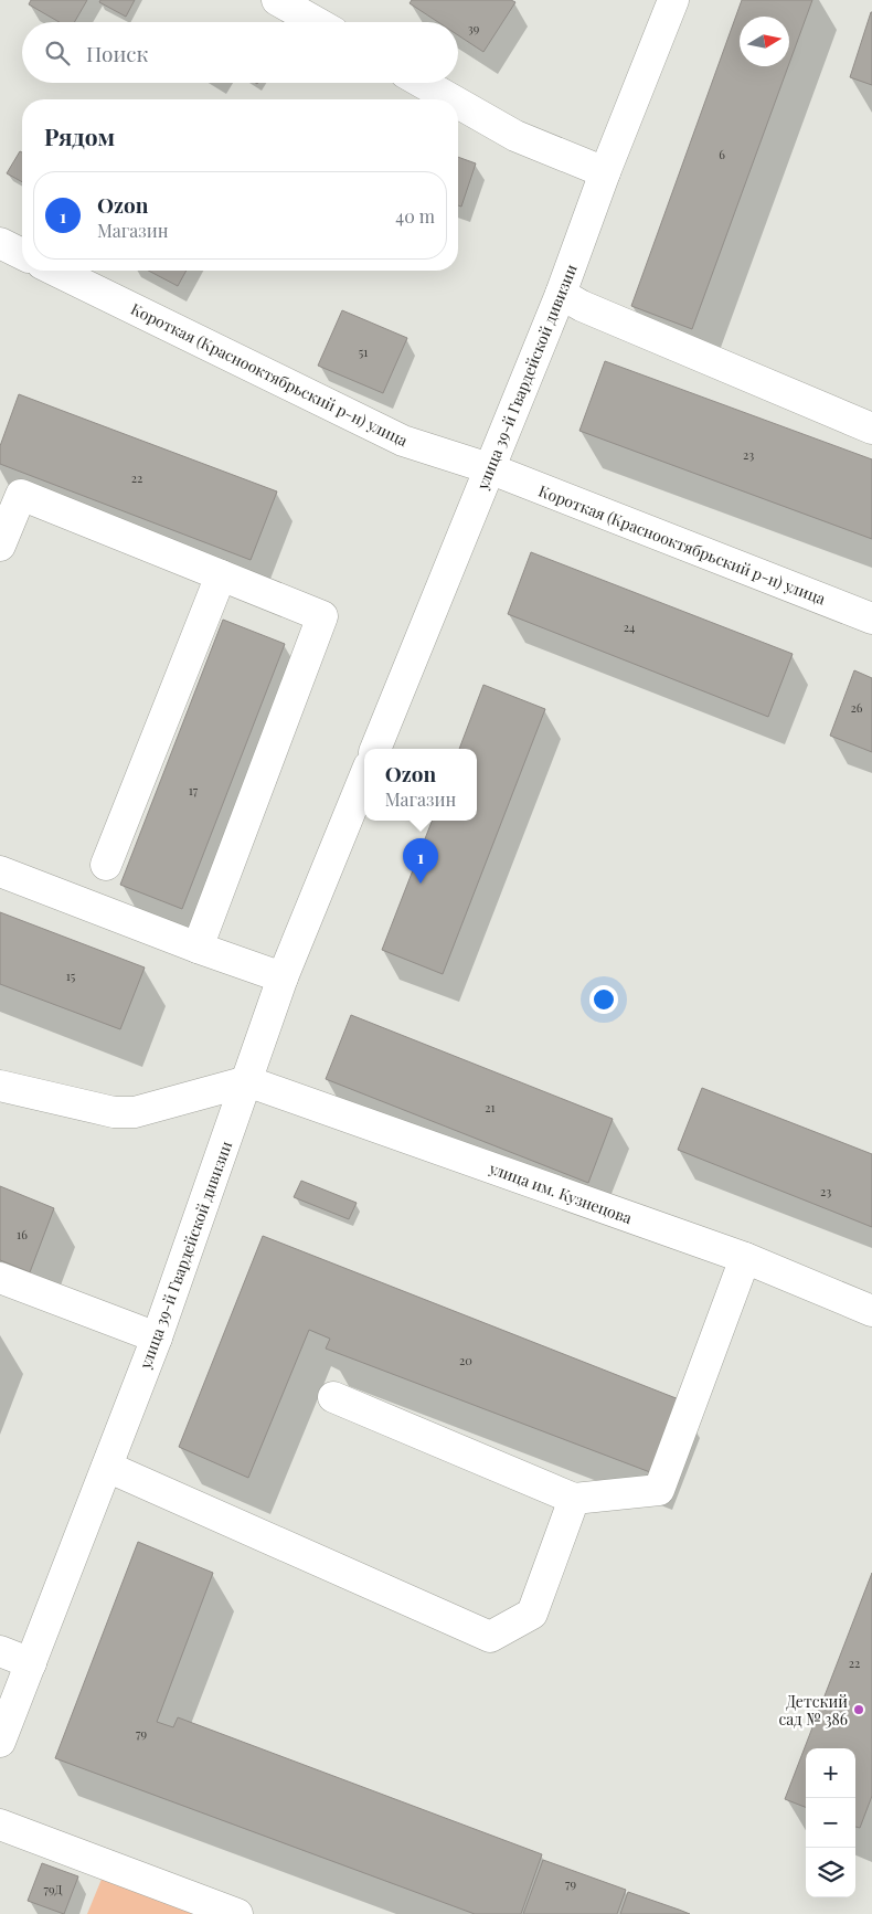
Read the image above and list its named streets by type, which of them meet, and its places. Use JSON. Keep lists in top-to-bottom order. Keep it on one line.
{"streets":{"street":["Короткая (Краснооктябрьский р-н) улица","улица 39-й Гвардейской дивизии","улица им. Кузнецова"]},"crossings":[["Короткая (Краснооктябрьский р-н) улица","улица 39-й Гвардейской дивизии"],["улица 39-й Гвардейской дивизии","улица им. Кузнецова"]],"places":["Детский сад № 386"],"house_numbers":["39","6","51","23","22","24","26","17","15","21","23","16","20","22","79","79","79Д"],"north":"right","page":{"search":"Поиск","heading":"Рядом","list":[{"mark":"1","name":"Ozon","note":"Магазин","value":"40 m"}],"popup":["Ozon","Магазин"],"pins":"1","map_buttons":["+","−"]}}
